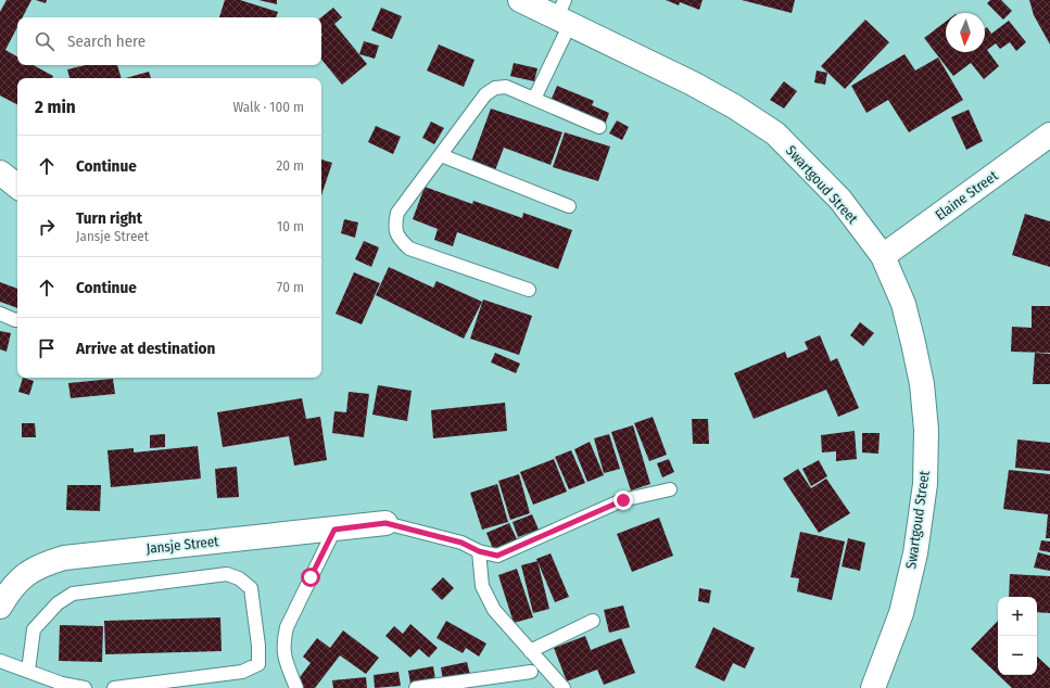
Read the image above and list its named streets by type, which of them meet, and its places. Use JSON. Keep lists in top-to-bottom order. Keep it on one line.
{"streets":{"street":["Swartgoud Street","Elaine Street","Jansje Street"]},"crossings":[["Swartgoud Street","Elaine Street"]],"north":"bottom","page":{"search":"Search here","heading":["2 min","Walk · 100 m"],"list":[["Continue","20 m"],["Turn right","Jansje Street","10 m"],["Continue","70 m"],"Arrive at destination"],"map_buttons":["+","−"]}}
